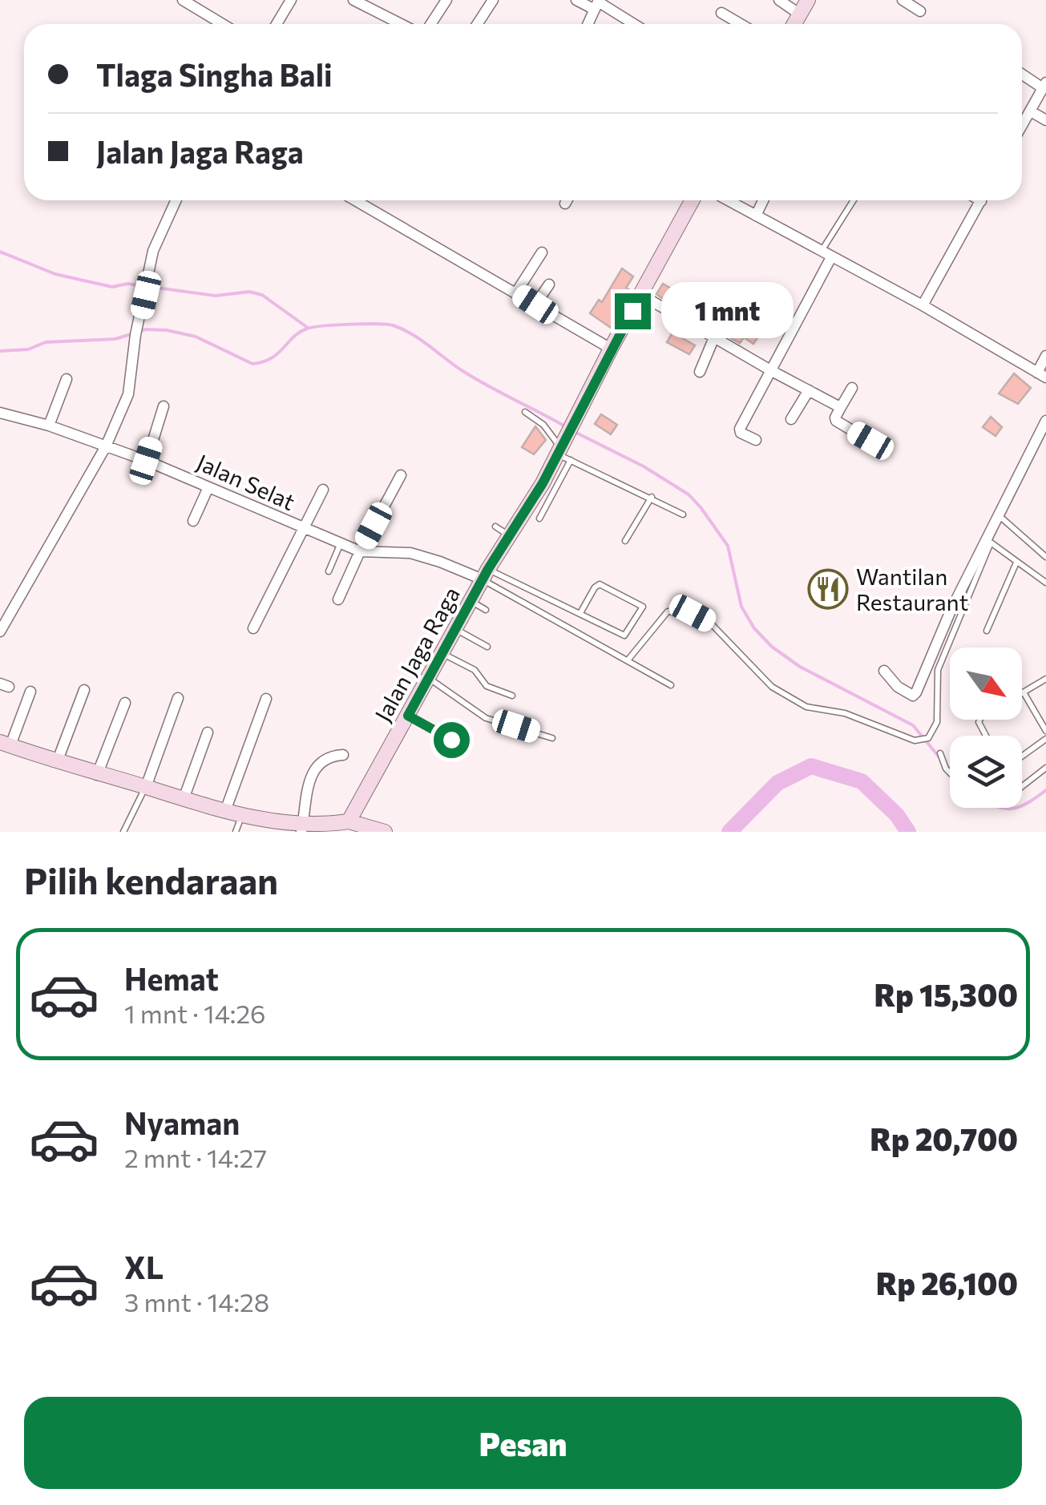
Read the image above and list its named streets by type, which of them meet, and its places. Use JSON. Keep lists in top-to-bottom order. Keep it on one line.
{"streets":{"street":["Jalan Selat","Jalan Jaga Raga"]},"crossings":[["Jalan Selat","Jalan Jaga Raga"]],"places":{"restaurant":["Wantilan Restaurant"]},"north":"bottom right","page":{"banner":["Tlaga Singha Bali","Jalan Jaga Raga"],"bubble":"1 mnt","heading":"Pilih kendaraan","list":[{"name":"Hemat","note":"1 mnt · 14:26","value":"Rp 15,300"},{"name":"Nyaman","note":"2 mnt · 14:27","value":"Rp 20,700"},{"name":"XL","note":"3 mnt · 14:28","value":"Rp 26,100"}],"buttons":"Pesan"}}
